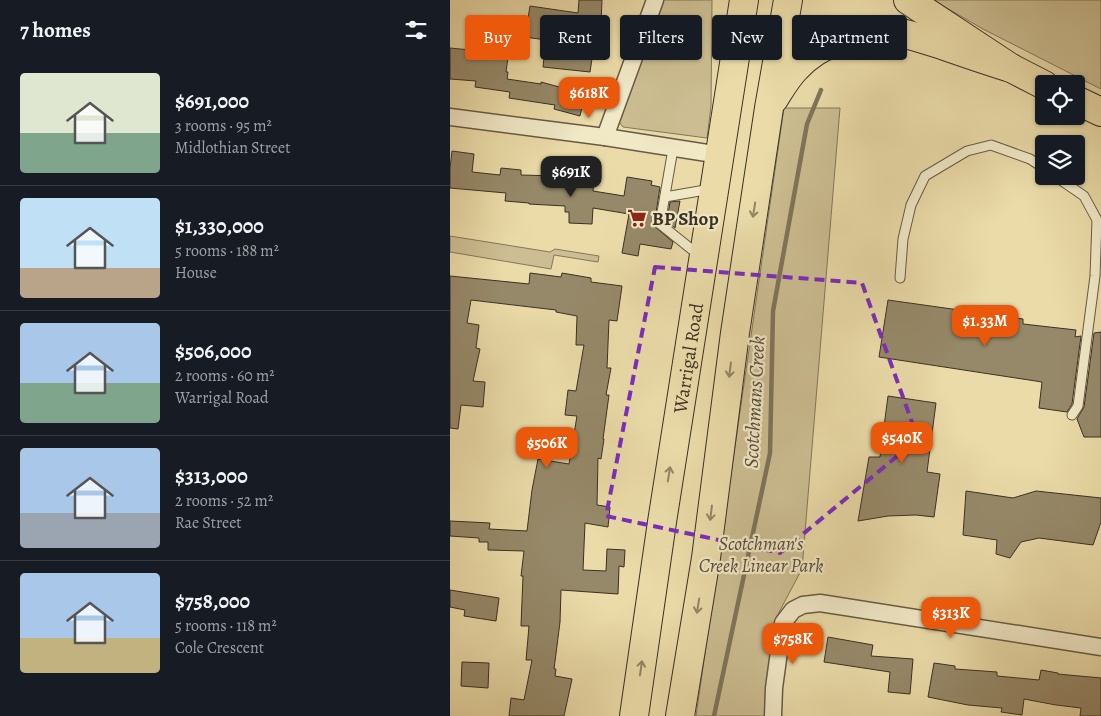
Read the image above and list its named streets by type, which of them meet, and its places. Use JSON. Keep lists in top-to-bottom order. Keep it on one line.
{"streets":{"highway":["Warrigal Road"]},"water":["Scotchmans Creek"],"parks":["Scotchman's Creek Linear Park"],"places":{"supermarket":["BP Shop"]},"page":{"heading":"7 homes","chip":["Buy","Rent","Filters","New","Apartment"],"list":[{"name":"$691,000","note":"3 rooms · 95 m² · Midlothian Street"},{"name":"$1,330,000","note":"5 rooms · 188 m² · House"},{"name":"$506,000","note":"2 rooms · 60 m² · Warrigal Road"},{"name":"$313,000","note":"2 rooms · 52 m² · Rae Street"},{"name":"$758,000","note":"5 rooms · 118 m² · Cole Crescent"}],"price":["$618K","$691K","$1.33M","$540K","$506K","$313K","$758K"]}}
